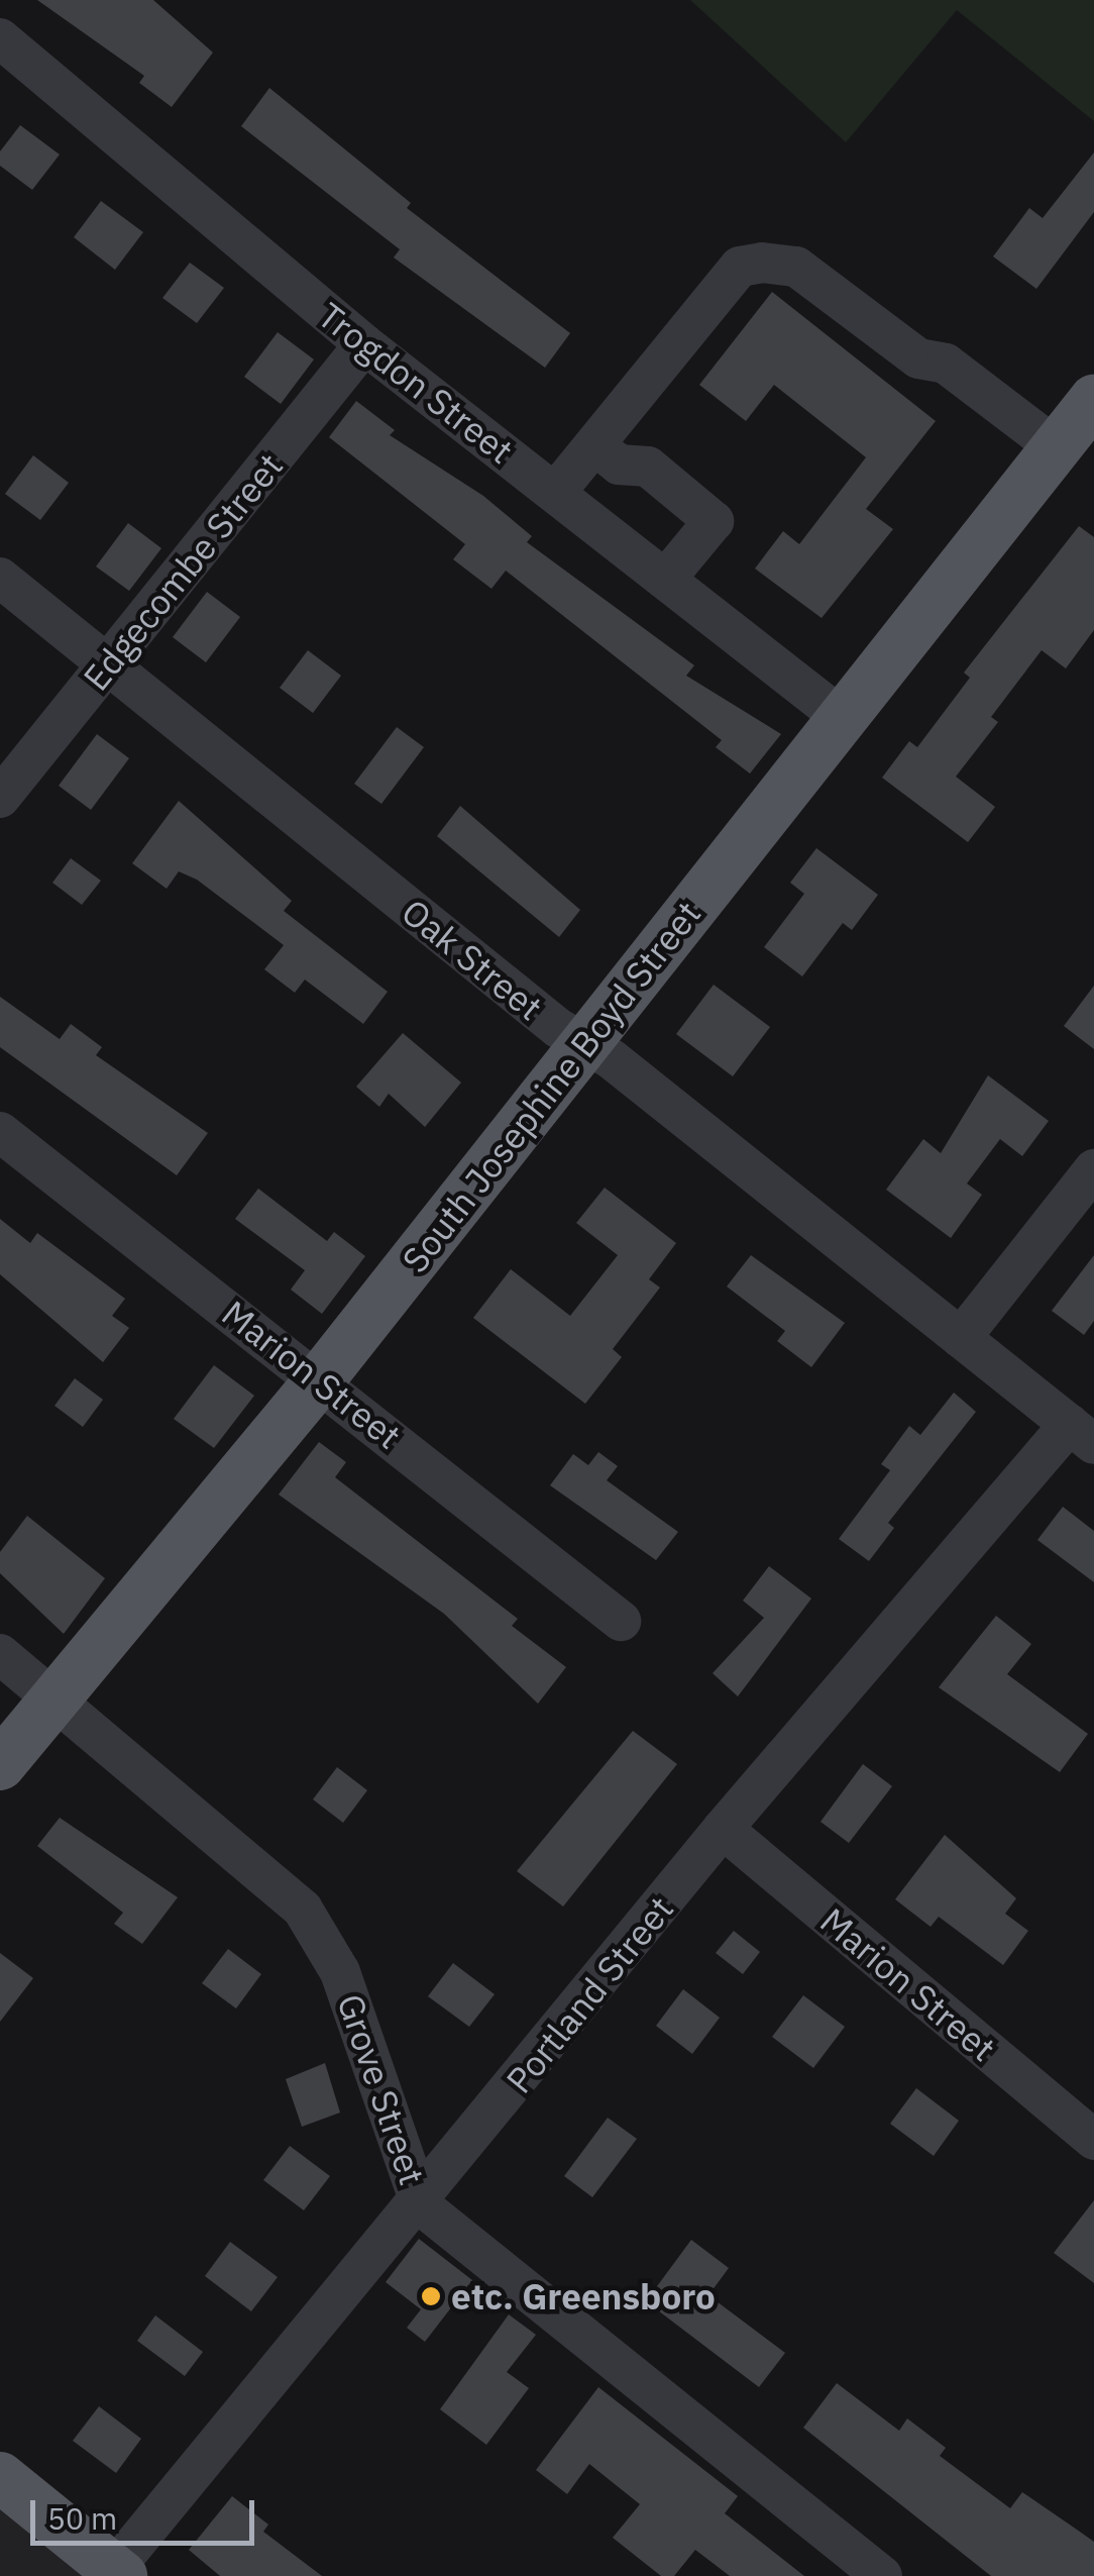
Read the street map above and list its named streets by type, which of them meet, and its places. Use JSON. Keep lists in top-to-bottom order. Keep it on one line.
{"streets":{"main road":["South Josephine Boyd Street"],"street":["Trogdon Street","Edgecombe Street","Oak Street","Marion Street","Portland Street","Grove Street"]},"crossings":[["Trogdon Street","Edgecombe Street"],["Trogdon Street","South Josephine Boyd Street"],["Edgecombe Street","Oak Street"],["Oak Street","South Josephine Boyd Street"],["Oak Street","Portland Street"],["South Josephine Boyd Street","Marion Street"],["South Josephine Boyd Street","Grove Street"],["Marion Street","Portland Street"],["Portland Street","Grove Street"]],"places":["etc. Greensboro"],"scale_bar":"50 m"}
